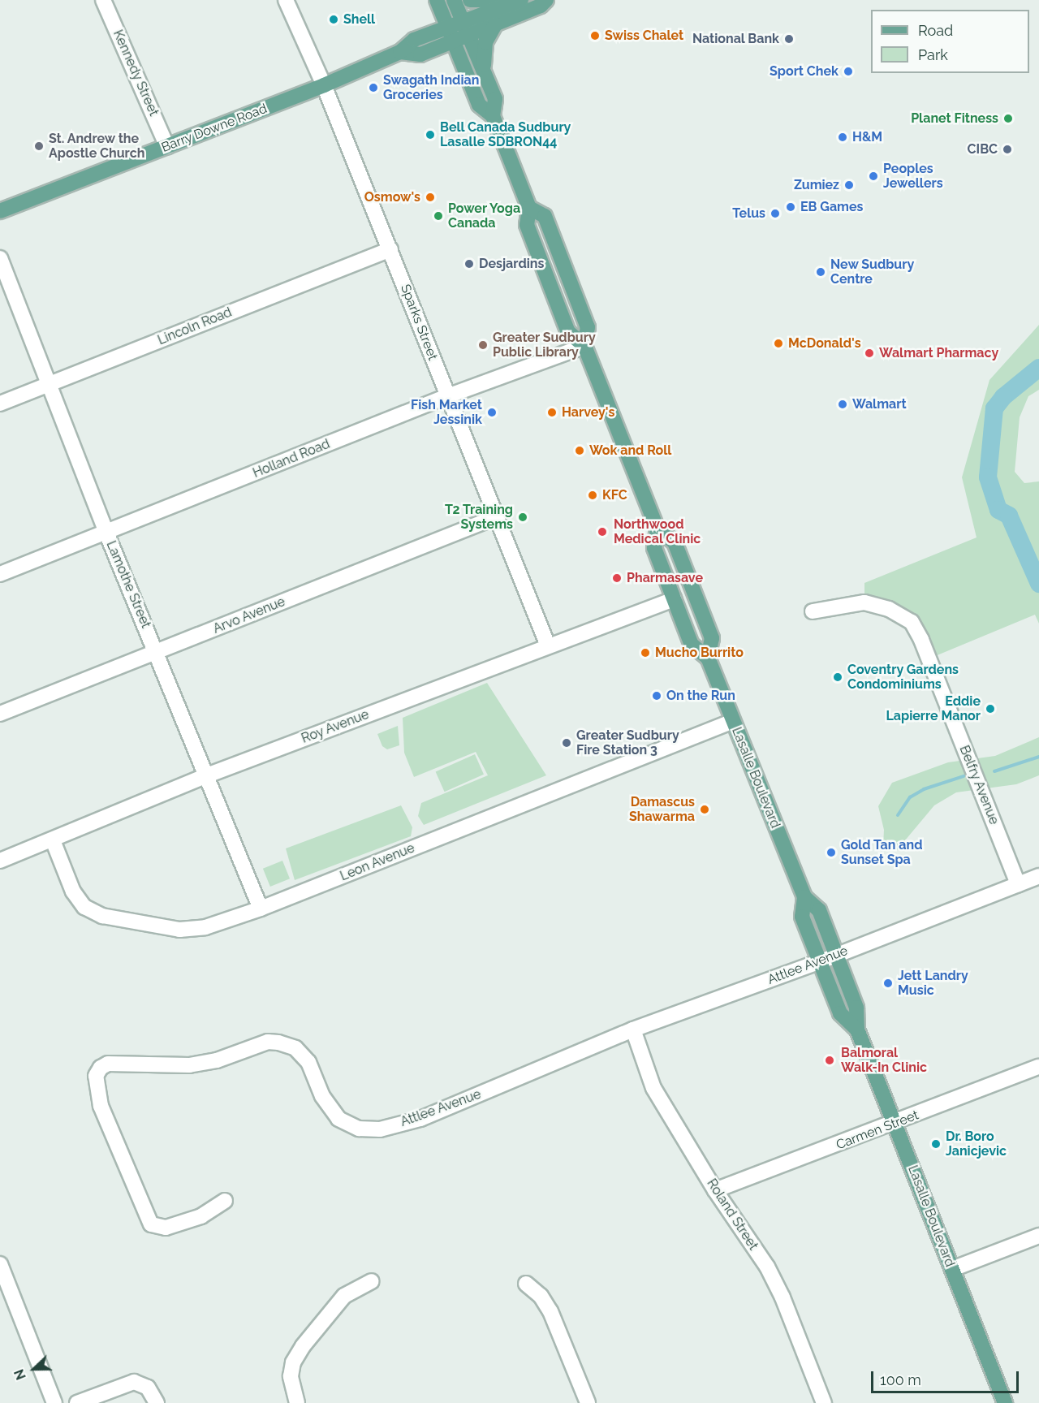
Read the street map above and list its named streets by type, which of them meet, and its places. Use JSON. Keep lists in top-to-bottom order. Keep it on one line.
{"streets":{"main road":["Barry Downe Road","Lasalle Boulevard"],"street":["Kennedy Street","Sparks Street","Lincoln Road","Holland Road","Lamothe Street","Arvo Avenue","Roy Avenue","Belfry Avenue","Leon Avenue","Attlee Avenue","Carmen Street","Roland Street"]},"crossings":[["Kennedy Street","Barry Downe Road"],["Barry Downe Road","Sparks Street"],["Barry Downe Road","Lasalle Boulevard"],["Sparks Street","Lincoln Road"],["Sparks Street","Holland Road"],["Sparks Street","Arvo Avenue"],["Sparks Street","Roy Avenue"],["Lincoln Road","Lamothe Street"],["Holland Road","Lamothe Street"],["Holland Road","Lasalle Boulevard"],["Lamothe Street","Arvo Avenue"],["Lamothe Street","Roy Avenue"],["Lamothe Street","Leon Avenue"],["Roy Avenue","Lasalle Boulevard"],["Roy Avenue","Leon Avenue"],["Lasalle Boulevard","Leon Avenue"],["Lasalle Boulevard","Attlee Avenue"],["Lasalle Boulevard","Carmen Street"],["Belfry Avenue","Attlee Avenue"],["Attlee Avenue","Roland Street"],["Carmen Street","Roland Street"]],"places":["Shell","Swiss Chalet","National Bank","Sport Chek","Swagath Indian Groceries","Planet Fitness","Bell Canada Sudbury Lasalle SDBRON44","H&M","St. Andrew the Apostle Church","CIBC","Peoples Jewellers","Zumiez","Osmow's","EB Games","Telus","Power Yoga Canada","Desjardins","New Sudbury Centre","McDonald's","Greater Sudbury Public Library","Walmart Pharmacy","Walmart","Fish Market Jessinik","Harvey's","Wok and Roll","KFC","T2 Training Systems","Northwood Medical Clinic","Pharmasave","Mucho Burrito","Coventry Gardens Condominiums","On the Run","Eddie Lapierre Manor","Greater Sudbury Fire Station 3","Damascus Shawarma","Gold Tan and Sunset Spa","Jett Landry Music","Balmoral Walk-In Clinic","Dr. Boro Janicjevic"],"legend":["Road","Park"],"scale_bar":"100 m","north":"left"}
